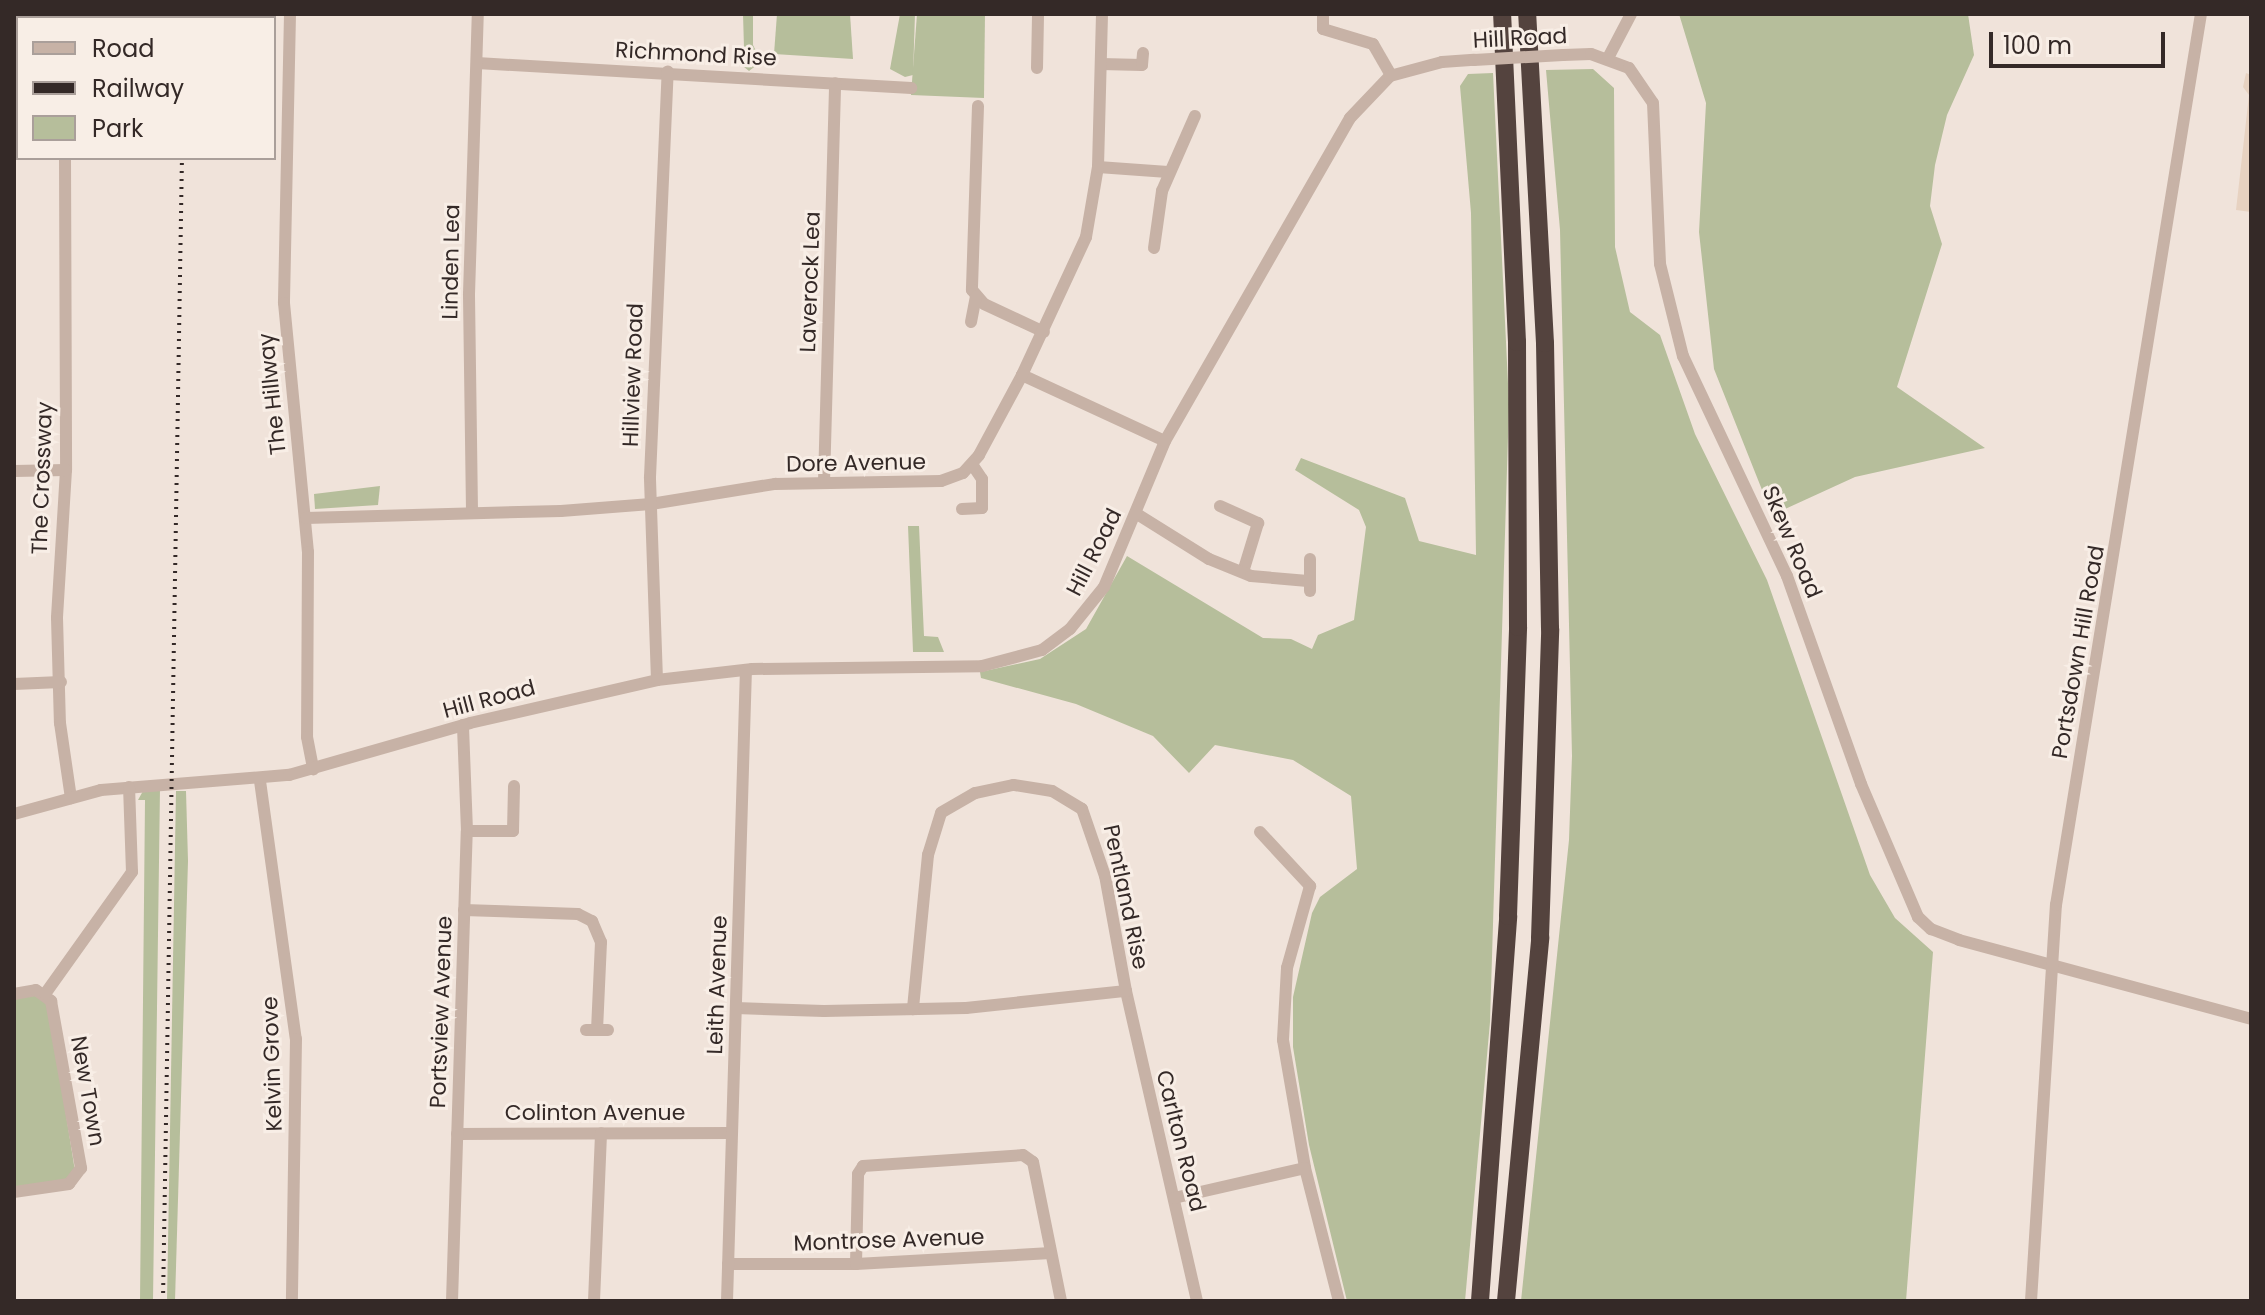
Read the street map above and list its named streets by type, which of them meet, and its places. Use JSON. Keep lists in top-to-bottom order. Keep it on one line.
{"streets":{"street":["Hill Road","Richmond Rise","Linden Lea","Laverock Lea","Hillview Road","The Hillway","Dore Avenue","The Crossway","Skew Road","Portsdown Hill Road","Pentland Rise","Leith Avenue","Portsview Avenue","Kelvin Grove","New Town","Colinton Avenue","Carlton Road","Montrose Avenue"]},"crossings":[["Hill Road","Hillview Road"],["Hill Road","The Hillway"],["Hill Road","The Crossway"],["Hill Road","Skew Road"],["Hill Road","Leith Avenue"],["Hill Road","Portsview Avenue"],["Hill Road","Kelvin Grove"],["Richmond Rise","Linden Lea"],["Richmond Rise","Laverock Lea"],["Richmond Rise","Hillview Road"],["Linden Lea","Dore Avenue"],["Laverock Lea","Dore Avenue"],["Hillview Road","Dore Avenue"],["The Hillway","Dore Avenue"],["Skew Road","Portsdown Hill Road"],["Pentland Rise","Leith Avenue"],["Pentland Rise","Carlton Road"],["Leith Avenue","Colinton Avenue"],["Leith Avenue","Montrose Avenue"],["Portsview Avenue","Colinton Avenue"]],"legend":["Road","Railway","Park"],"scale_bar":"100 m"}
